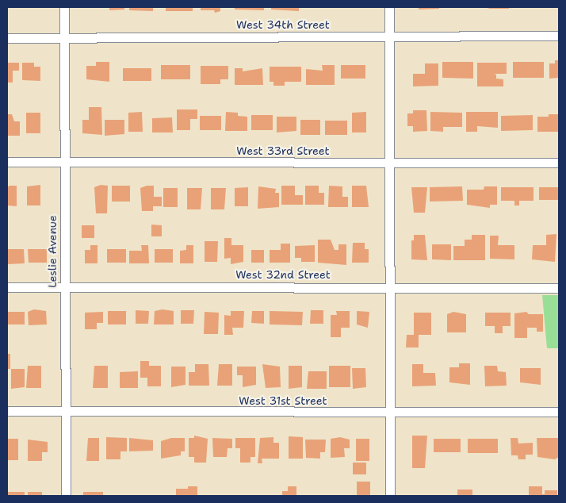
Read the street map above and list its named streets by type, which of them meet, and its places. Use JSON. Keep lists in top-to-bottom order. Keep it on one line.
{"streets":{"street":["West 34th Street","West 33rd Street","Leslie Avenue","West 32nd Street","West 31st Street"]},"crossings":[["West 34th Street","Leslie Avenue"],["West 33rd Street","Leslie Avenue"],["Leslie Avenue","West 32nd Street"],["Leslie Avenue","West 31st Street"]]}
